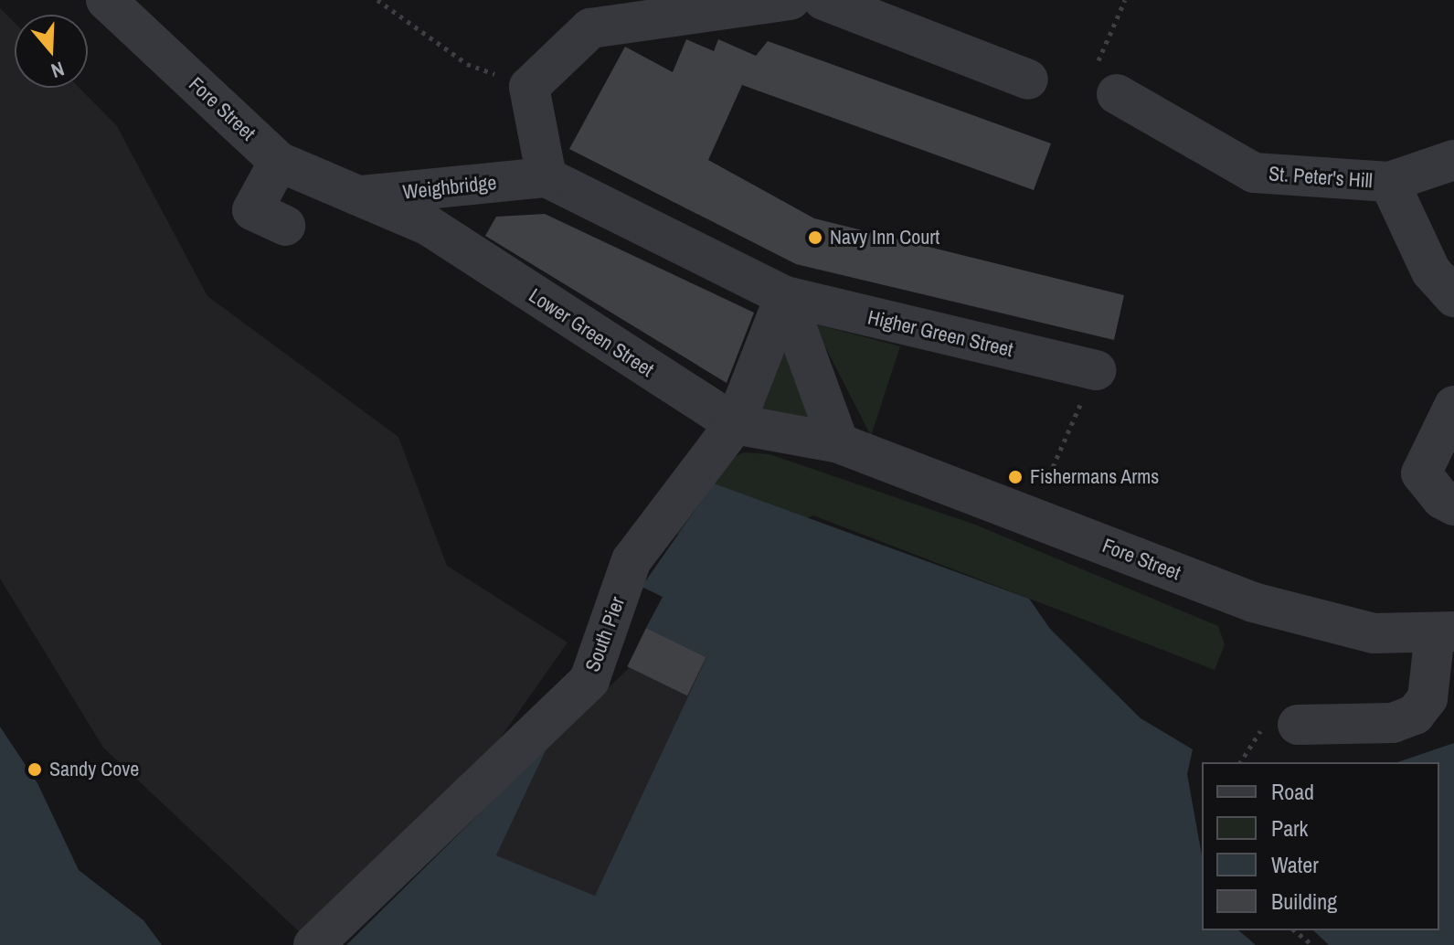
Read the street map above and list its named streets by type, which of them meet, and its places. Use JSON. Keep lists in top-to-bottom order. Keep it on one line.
{"streets":{"street":["Fore Street","St. Peter's Hill","Weighbridge","Lower Green Street","Higher Green Street","South Pier"]},"crossings":[["Fore Street","Weighbridge"],["Fore Street","Lower Green Street"],["Weighbridge","Lower Green Street"],["Weighbridge","Higher Green Street"],["Lower Green Street","South Pier"],["Higher Green Street","South Pier"]],"places":["Navy Inn Court","Fishermans Arms","Sandy Cove"],"legend":["Road","Park","Water","Building"],"north":"bottom"}
